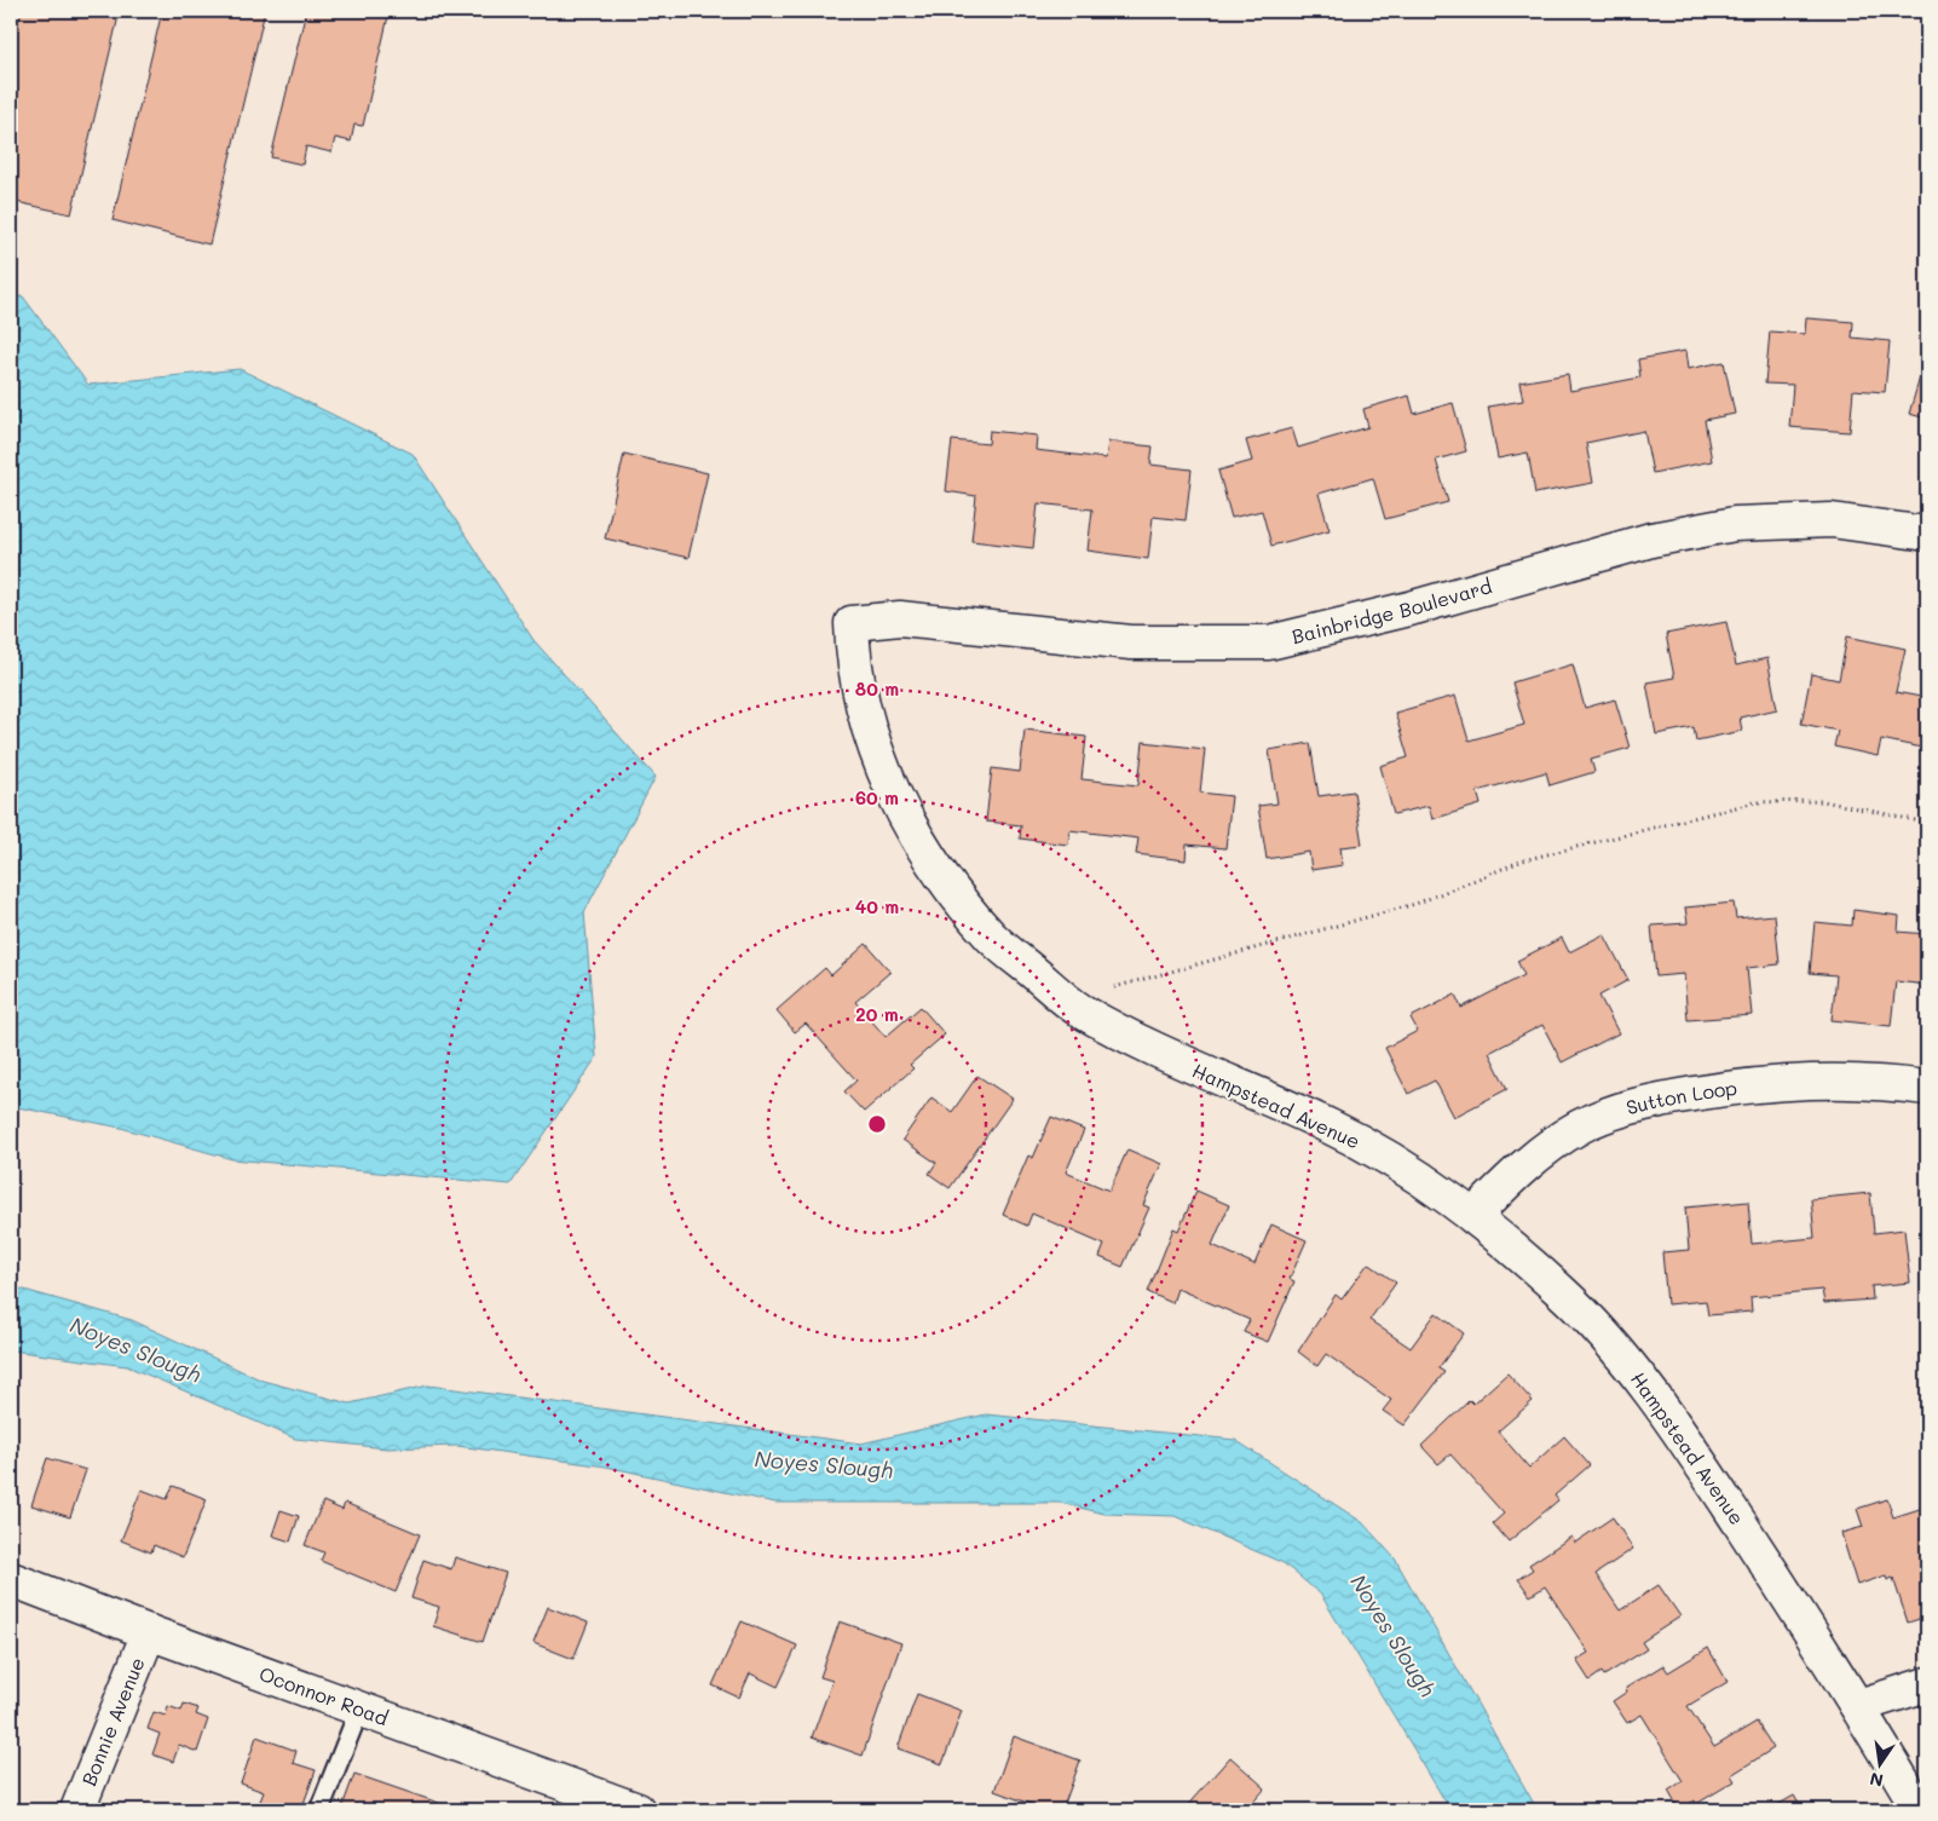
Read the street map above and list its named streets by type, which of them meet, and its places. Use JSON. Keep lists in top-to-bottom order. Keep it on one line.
{"streets":{"street":["Bainbridge Boulevard","Sutton Loop","Hampstead Avenue","Oconnor Road","Bonnie Avenue"]},"crossings":[["Bainbridge Boulevard","Hampstead Avenue"],["Sutton Loop","Hampstead Avenue"],["Oconnor Road","Bonnie Avenue"]],"water":["Noyes Slough"],"north":"bottom","rings":["80 m","60 m","40 m","20 m"]}
